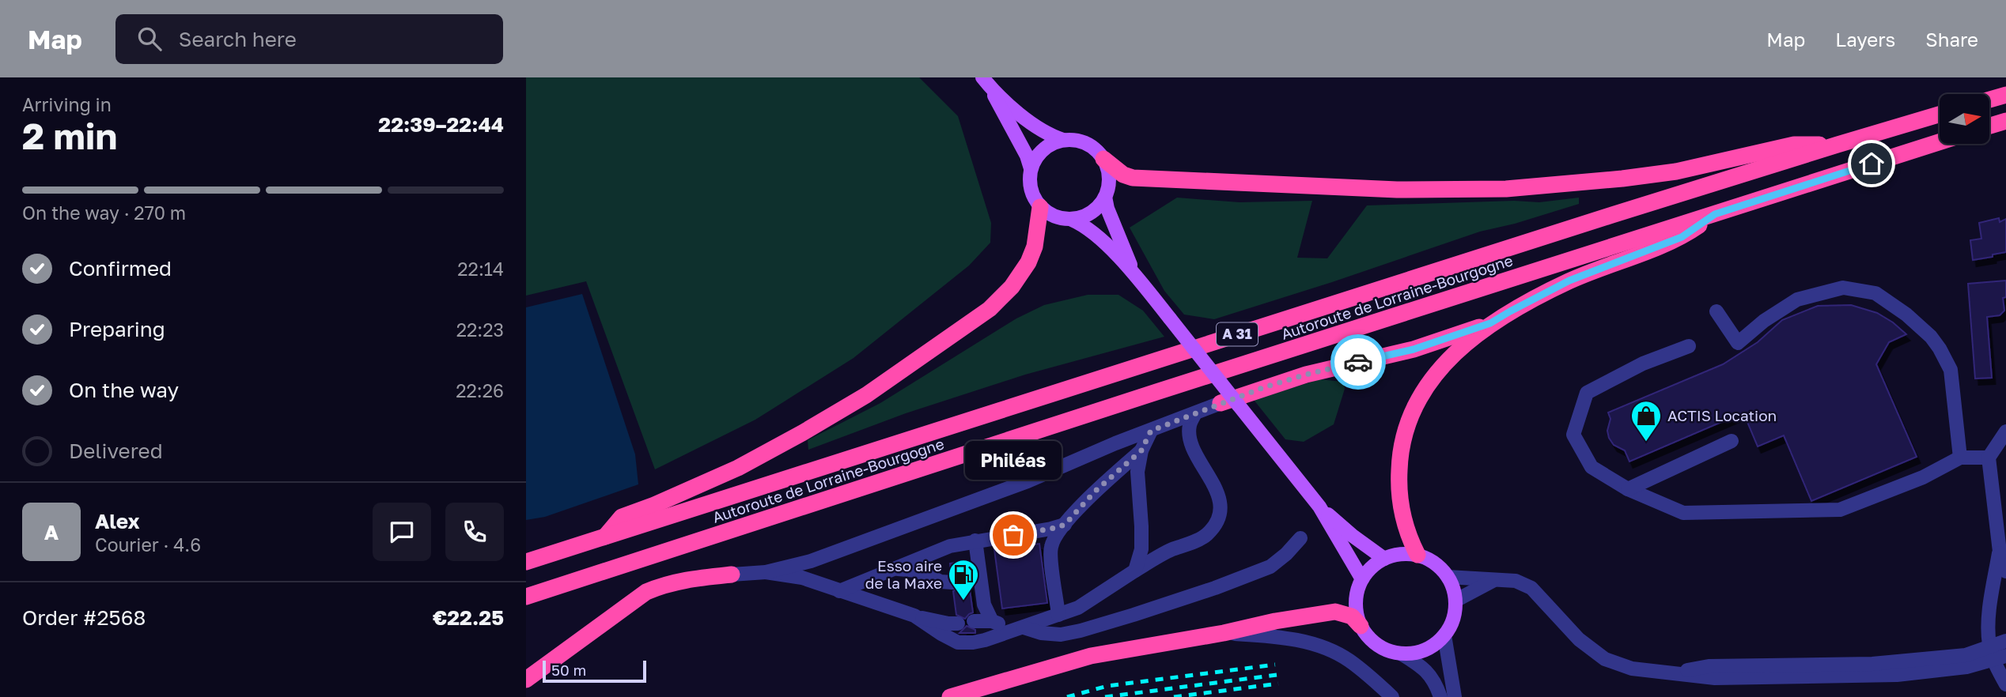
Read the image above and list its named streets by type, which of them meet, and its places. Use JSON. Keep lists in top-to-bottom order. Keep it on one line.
{"streets":{"highway":["Autoroute de Lorraine-Bourgogne","A 31"]},"places":{"shop":["ACTIS Location"],"other":["Philéas"],"fuel station":["Esso aire de la Maxe"]},"scale_bar":"50 m","north":"right","page":{"header":"Map","search":"Search here","nav":["Map","Layers","Share"],"heading":["2 min","Arriving in","22:39–22:44"],"panel":["Alex","Courier · 4.6","Order #2568","€22.25"],"bar":"On the way · 270 m","list":[["Confirmed","22:14"],["Preparing","22:23"],["On the way","22:26"],"Delivered"],"bubble":"Philéas","round":"A","scale":"50 m"}}
